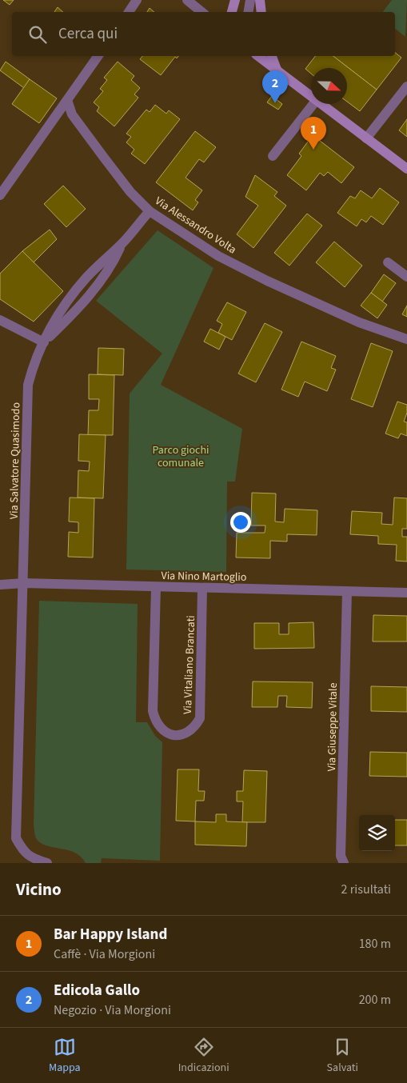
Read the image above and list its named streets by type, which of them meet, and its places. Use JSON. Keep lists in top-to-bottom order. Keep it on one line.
{"streets":{"street":["Via Alessandro Volta","Via Salvatore Quasimodo","Via Nino Martoglio","Via Vitaliano Brancati","Via Giuseppe Vitale"]},"crossings":[["Via Alessandro Volta","Via Salvatore Quasimodo"],["Via Salvatore Quasimodo","Via Nino Martoglio"],["Via Nino Martoglio","Via Vitaliano Brancati"],["Via Nino Martoglio","Via Giuseppe Vitale"]],"parks":["Parco giochi comunale"],"north":"right","page":{"search":"Cerca qui","pins":["2","1"],"heading":["Vicino","2 risultati"],"list":[{"mark":"1","name":"Bar Happy Island","note":"Caffè · Via Morgioni","value":"180 m"},{"mark":"2","name":"Edicola Gallo","note":"Negozio · Via Morgioni","value":"200 m"}],"nav":["Mappa","Indicazioni","Salvati"]}}
